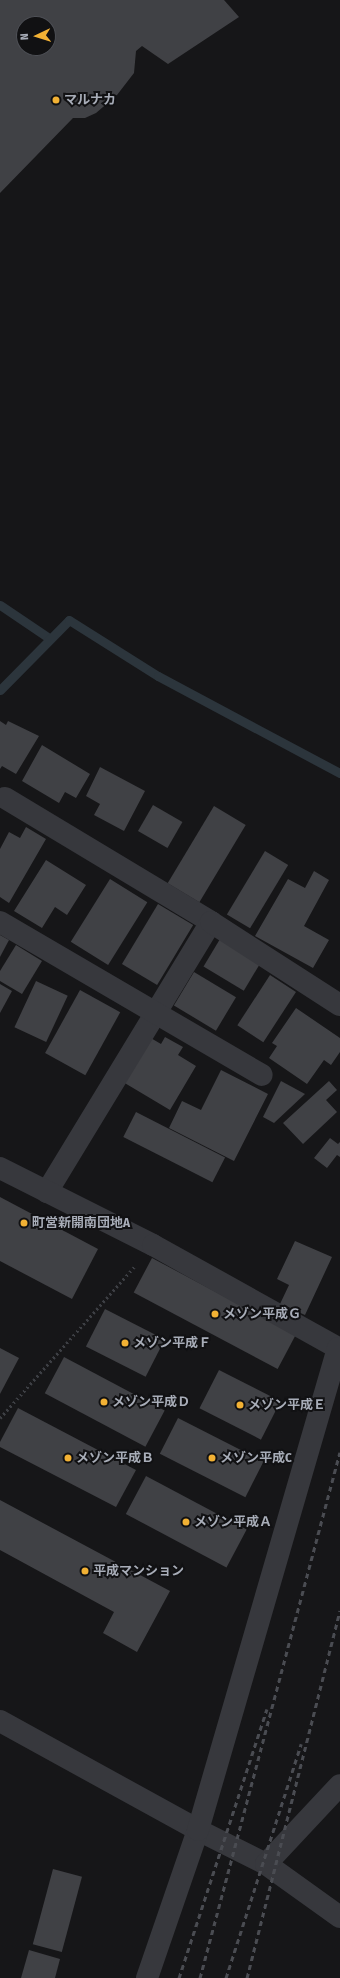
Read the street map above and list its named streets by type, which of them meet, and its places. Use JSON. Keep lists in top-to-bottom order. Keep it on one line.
{"places":["マルナカ","町営新開南団地A","メゾン平成Ｇ","メゾン平成Ｆ","メゾン平成Ｄ","メゾン平成Ｅ","メゾン平成Ｂ","メゾン平成C","メゾン平成Ａ","平成マンション"],"north":"left"}
